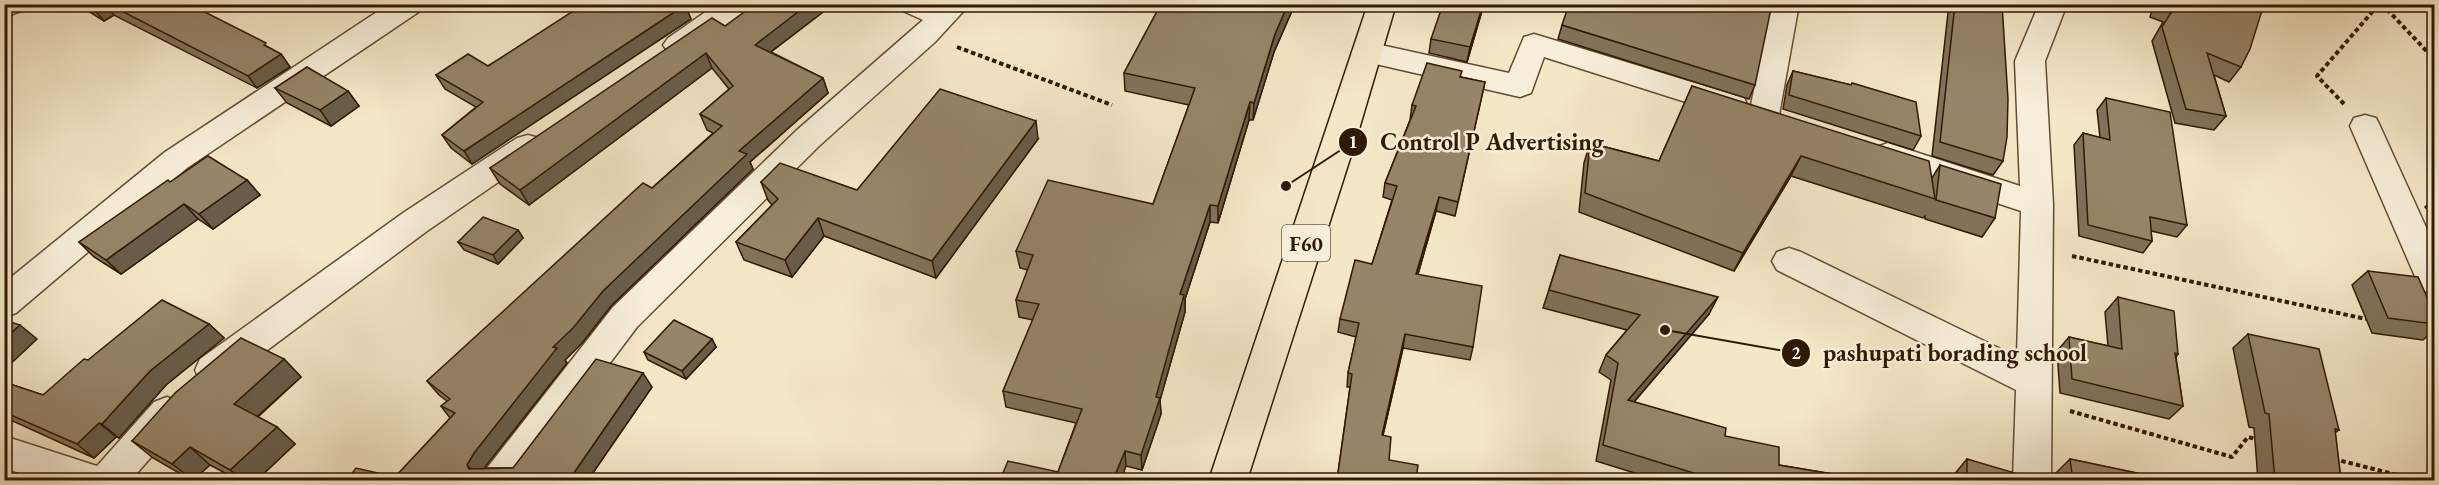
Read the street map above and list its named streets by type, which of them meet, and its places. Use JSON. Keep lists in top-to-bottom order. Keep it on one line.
{"streets":{"main road":["F60"]},"places":["Control P Advertising","pashupati borading school"]}
